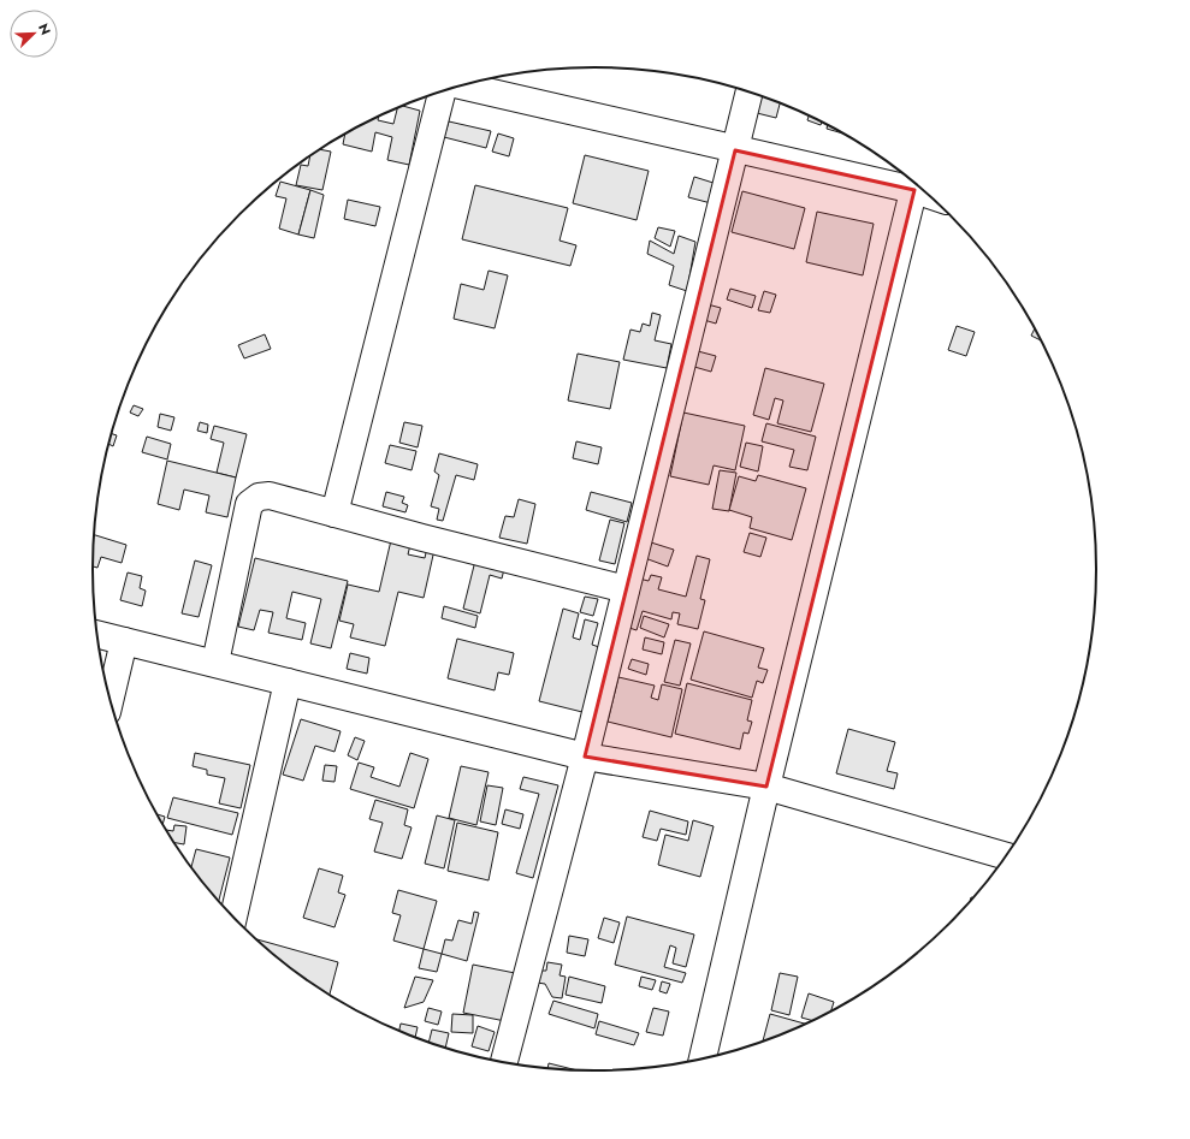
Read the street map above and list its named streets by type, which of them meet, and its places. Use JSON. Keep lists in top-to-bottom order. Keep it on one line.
{"north":"top right"}
